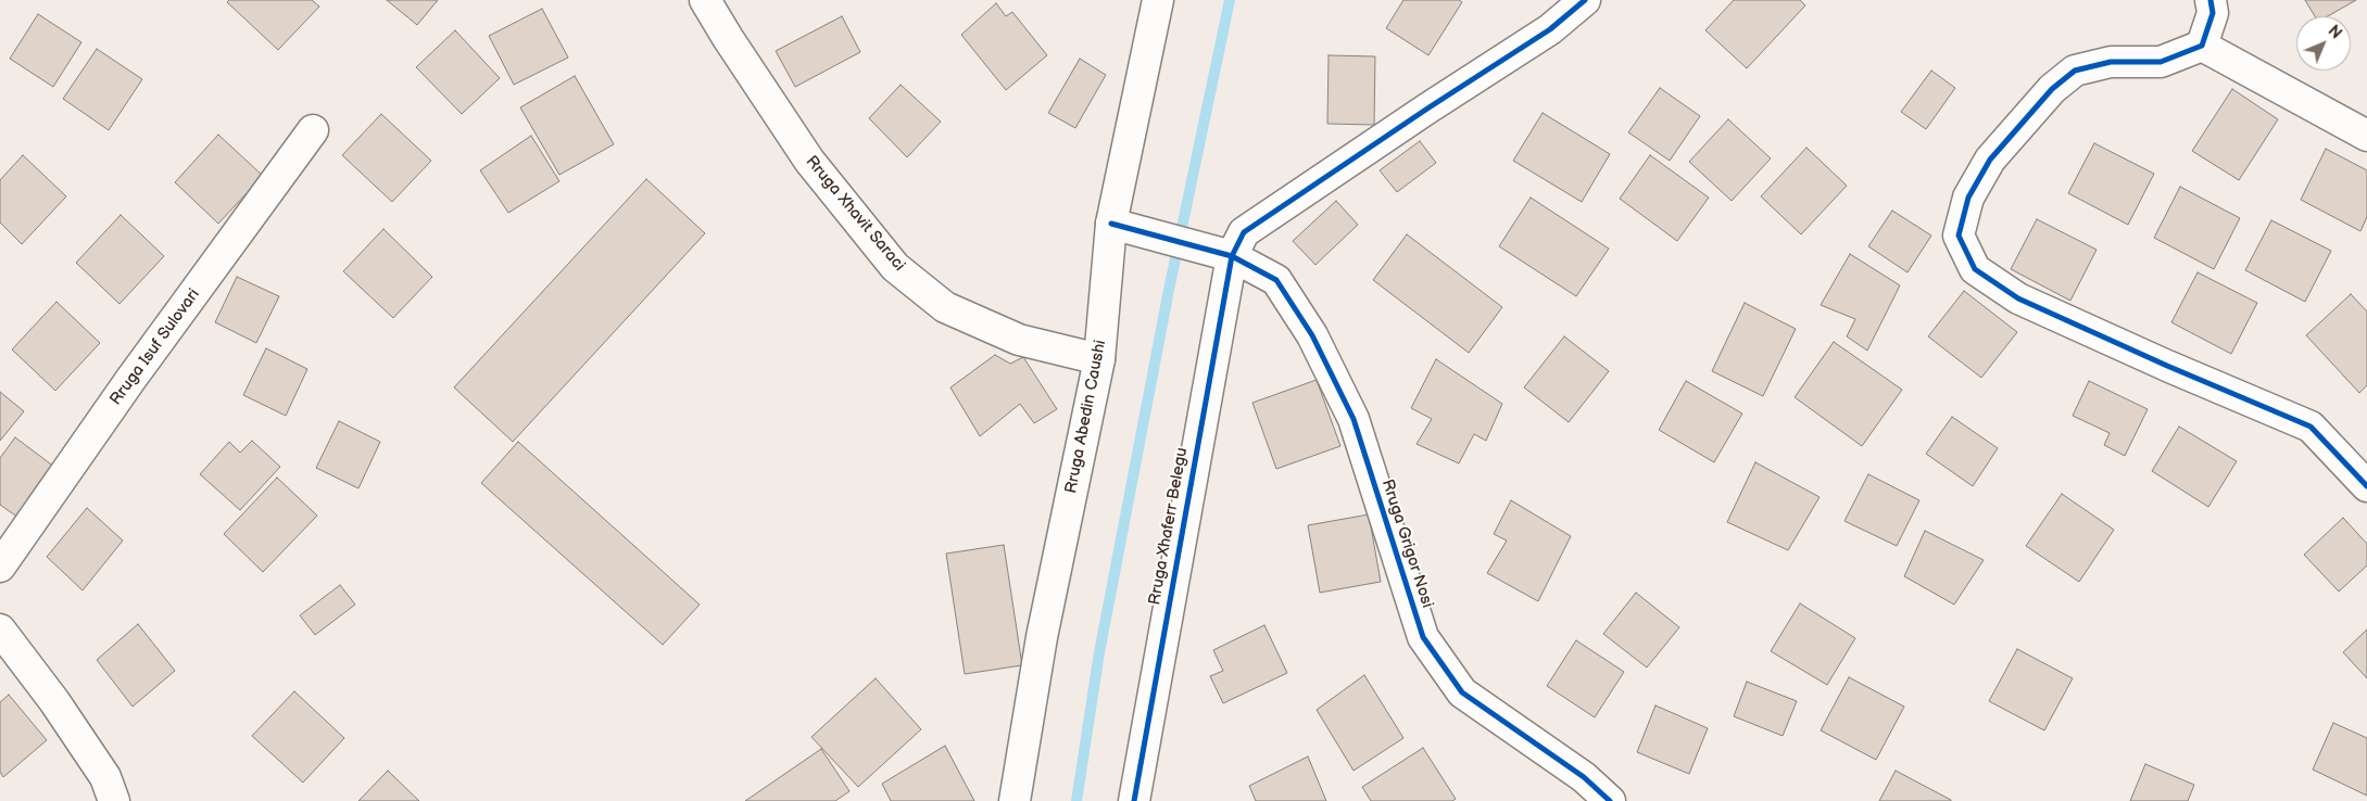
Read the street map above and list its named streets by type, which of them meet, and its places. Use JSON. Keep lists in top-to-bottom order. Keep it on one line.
{"streets":{"street":["Rruga Xhavit Saraci","Rruga Isuf Sulovari","Rruga Abedin Caushi","Rruga Xhaferr Belegu","Rruga Grigor Nosi"]},"crossings":[["Rruga Xhavit Saraci","Rruga Abedin Caushi"],["Rruga Abedin Caushi","Rruga Grigor Nosi"],["Rruga Xhaferr Belegu","Rruga Grigor Nosi"]],"north":"top right"}
